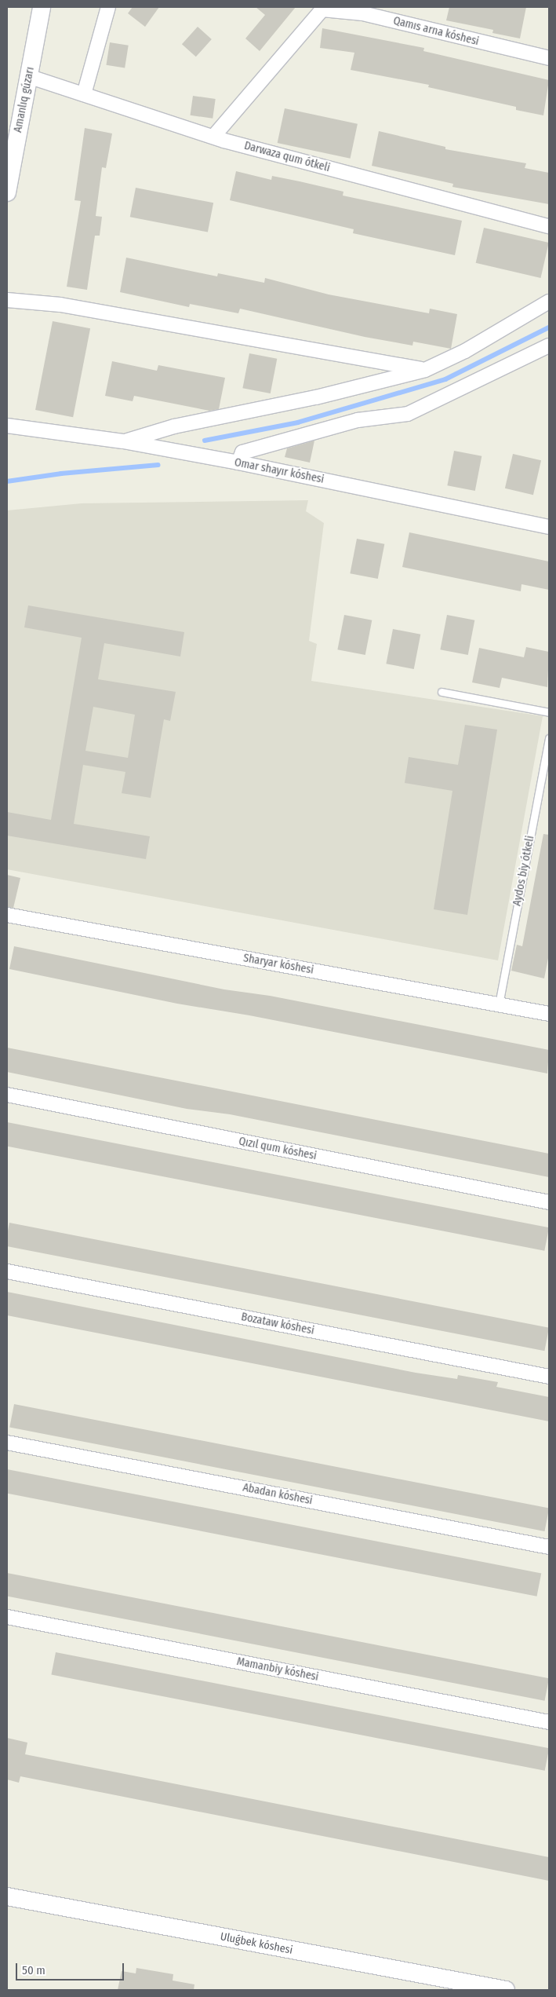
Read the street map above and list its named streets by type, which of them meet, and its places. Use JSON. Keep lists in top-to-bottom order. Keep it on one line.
{"streets":{"street":["Qamıs arna kóshesi","Amanlıq gúzarı","Darwaza qum ótkeli","Omar shayır kóshesi","Sharyar kóshesi","Qızıl qum kóshesi","Bozataw kóshesi","Abadan kóshesi","Mamanbiy kóshesi","Uluǵbek kóshesi"],"lane":["Aydos biy ótkeli"]},"crossings":[["Qamıs arna kóshesi","Darwaza qum ótkeli"],["Amanlıq gúzarı","Darwaza qum ótkeli"],["Aydos biy ótkeli","Sharyar kóshesi"]],"scale_bar":"50 m"}
